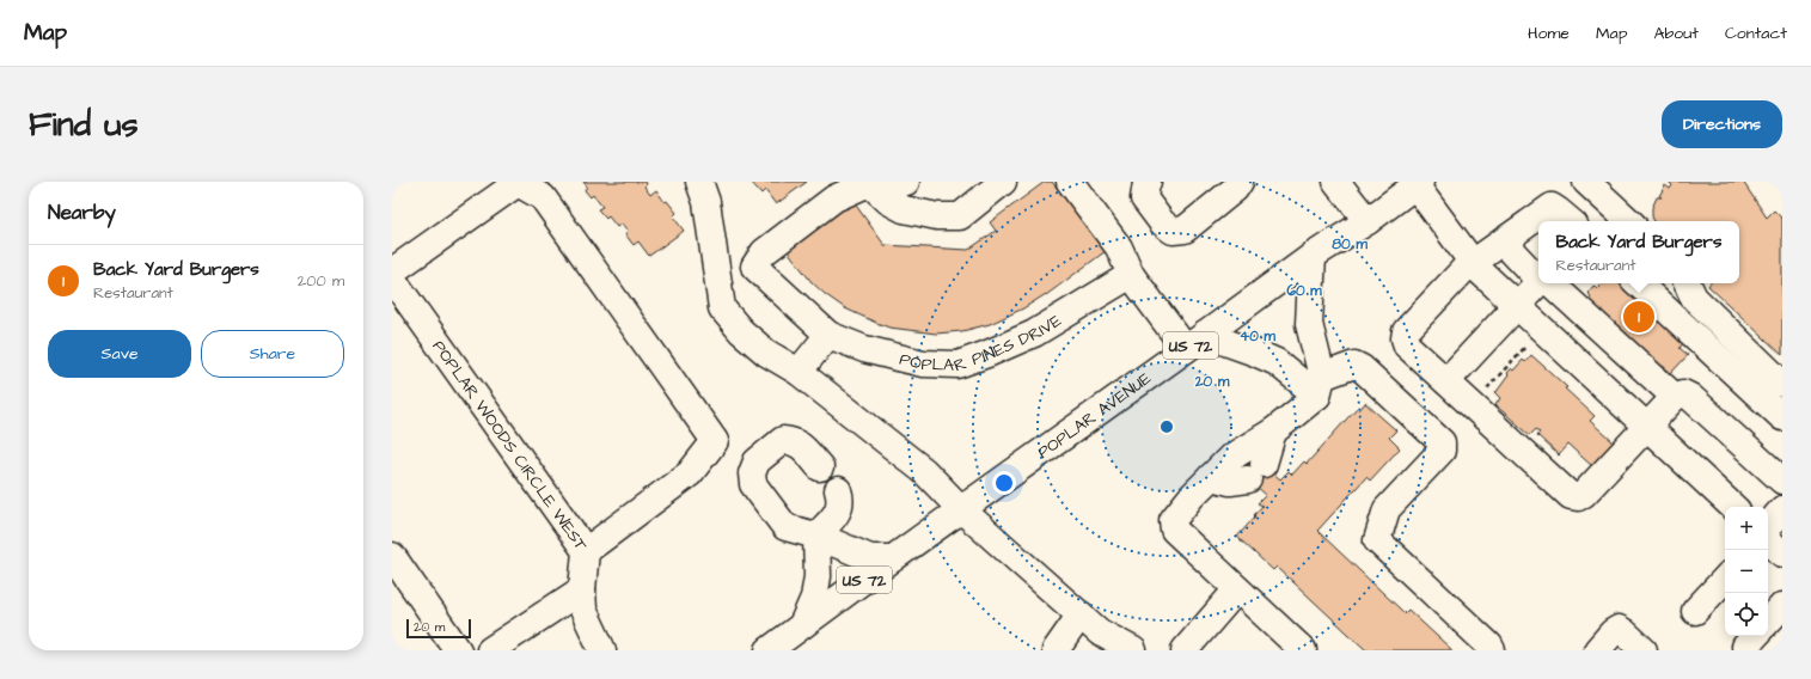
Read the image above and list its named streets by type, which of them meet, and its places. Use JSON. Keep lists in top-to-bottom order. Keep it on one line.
{"streets":{"street":["POPLAR PINES DRIVE","US 72","POPLAR AVENUE","POPLAR WOODS CIRCLE WEST"]},"scale_bar":"20 m","page":{"header":"Map","nav":["Home","Map","About","Contact"],"buttons":["Directions",["Save","Share"]],"title":"Find us","heading":"Nearby","popup":["Back Yard Burgers","Restaurant"],"list":[{"mark":"1","name":"Back Yard Burgers","note":"Restaurant","value":"200 m"}],"pins":"1","map_buttons":["+","−"],"scale":"20 m"},"rings":["80 m","60 m","40 m","20 m"]}
